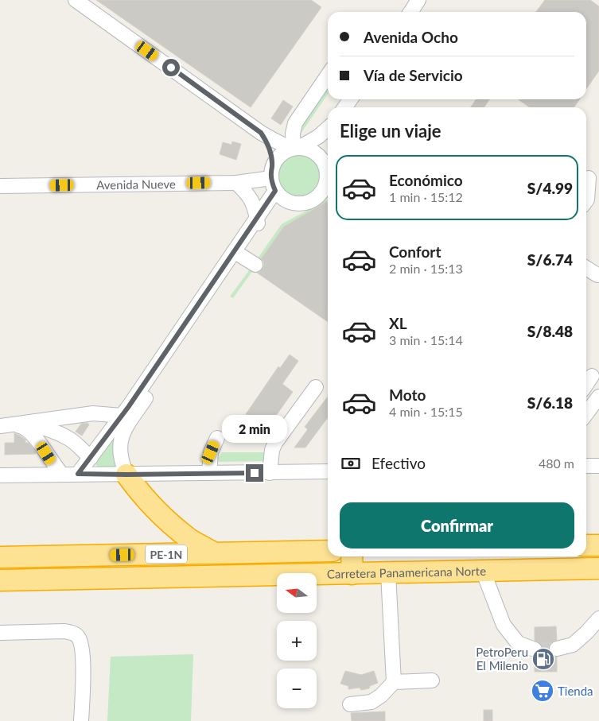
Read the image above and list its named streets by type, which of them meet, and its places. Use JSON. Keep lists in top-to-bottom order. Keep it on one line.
{"streets":{"highway":["PE-1N","Carretera Panamericana Norte"],"street":["Avenida Nueve"]},"places":{"fuel station":["PetroPeru El Milenio"],"supermarket":["Tienda"]},"north":"left","page":{"banner":["Avenida Ocho","Vía de Servicio"],"heading":"Elige un viaje","list":[{"name":"Económico","note":"1 min · 15:12","value":"S/4.99"},{"name":"Confort","note":"2 min · 15:13","value":"S/6.74"},{"name":"XL","note":"3 min · 15:14","value":"S/8.48"},{"name":"Moto","note":"4 min · 15:15","value":"S/6.18"}],"bubble":"2 min","pay":["Efectivo","480 m"],"buttons":"Confirmar","map_buttons":["+","−"]}}
